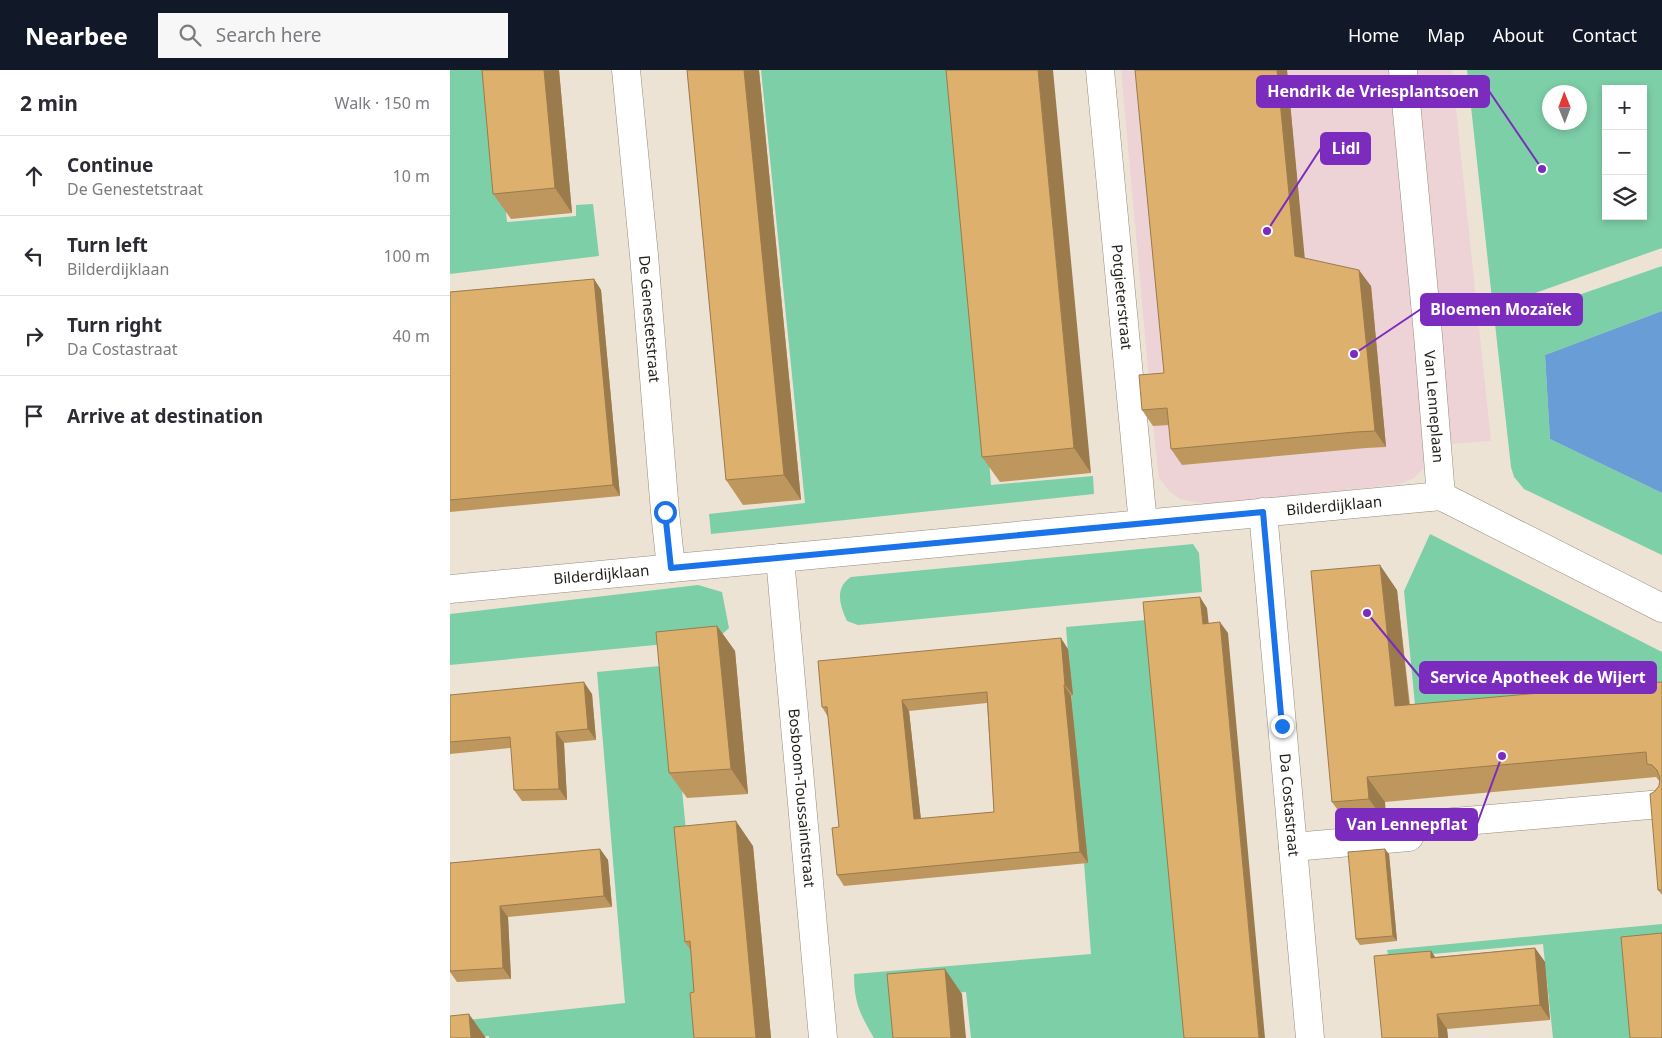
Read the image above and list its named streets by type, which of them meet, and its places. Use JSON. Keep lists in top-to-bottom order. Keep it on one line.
{"streets":{"street":["Potgieterstraat","De Genestetstraat","Van Lenneplaan","Bilderdijklaan","Bosboom-Toussaintstraat","Da Costastraat"]},"crossings":[["Potgieterstraat","Bilderdijklaan"],["De Genestetstraat","Bilderdijklaan"],["Van Lenneplaan","Bilderdijklaan"],["Bilderdijklaan","Bosboom-Toussaintstraat"],["Bilderdijklaan","Da Costastraat"]],"places":["Hendrik de Vriesplantsoen","Lidl","Bloemen Mozaïek","Service Apotheek de Wijert","Van Lennepflat"],"north":"top","page":{"header":"Nearbee","search":"Search here","nav":["Home","Map","About","Contact"],"heading":["2 min","Walk · 150 m"],"map_buttons":["+","−"],"list":[["Continue","De Genestetstraat","10 m"],["Turn left","Bilderdijklaan","100 m"],["Turn right","Da Costastraat","40 m"],"Arrive at destination"]}}
